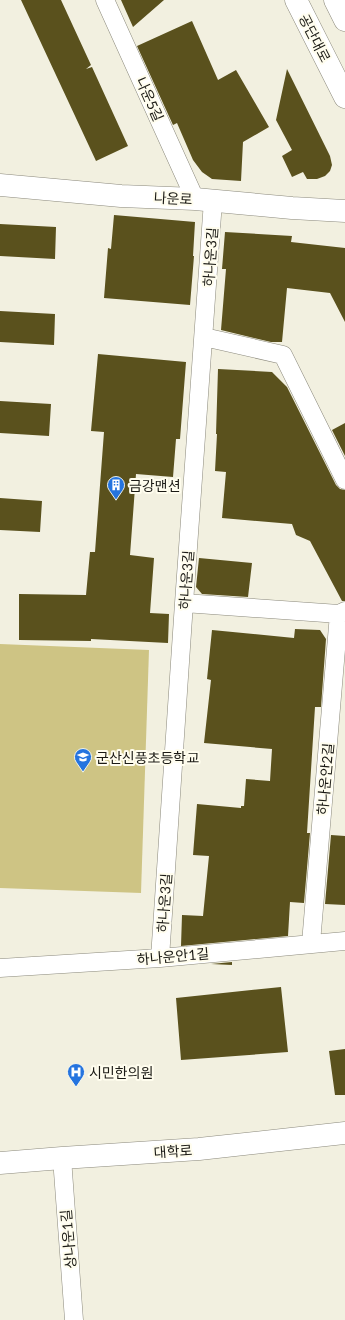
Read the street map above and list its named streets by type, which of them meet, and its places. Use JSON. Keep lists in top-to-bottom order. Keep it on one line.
{"streets":{"street":["공단대로","나운5길","나운로","하나운3길","하나운안2길","하나운안1길","대학로","상나운1길"]},"crossings":[["나운5길","나운로"],["나운5길","하나운3길"],["나운로","하나운3길"],["하나운3길","하나운안2길"],["하나운3길","하나운안1길"],["하나운안2길","하나운안1길"],["대학로","상나운1길"]],"places":{"building":["금강맨션"],"school or university":["군산신풍초등학교"],"hospital":["시민한의원"]}}
